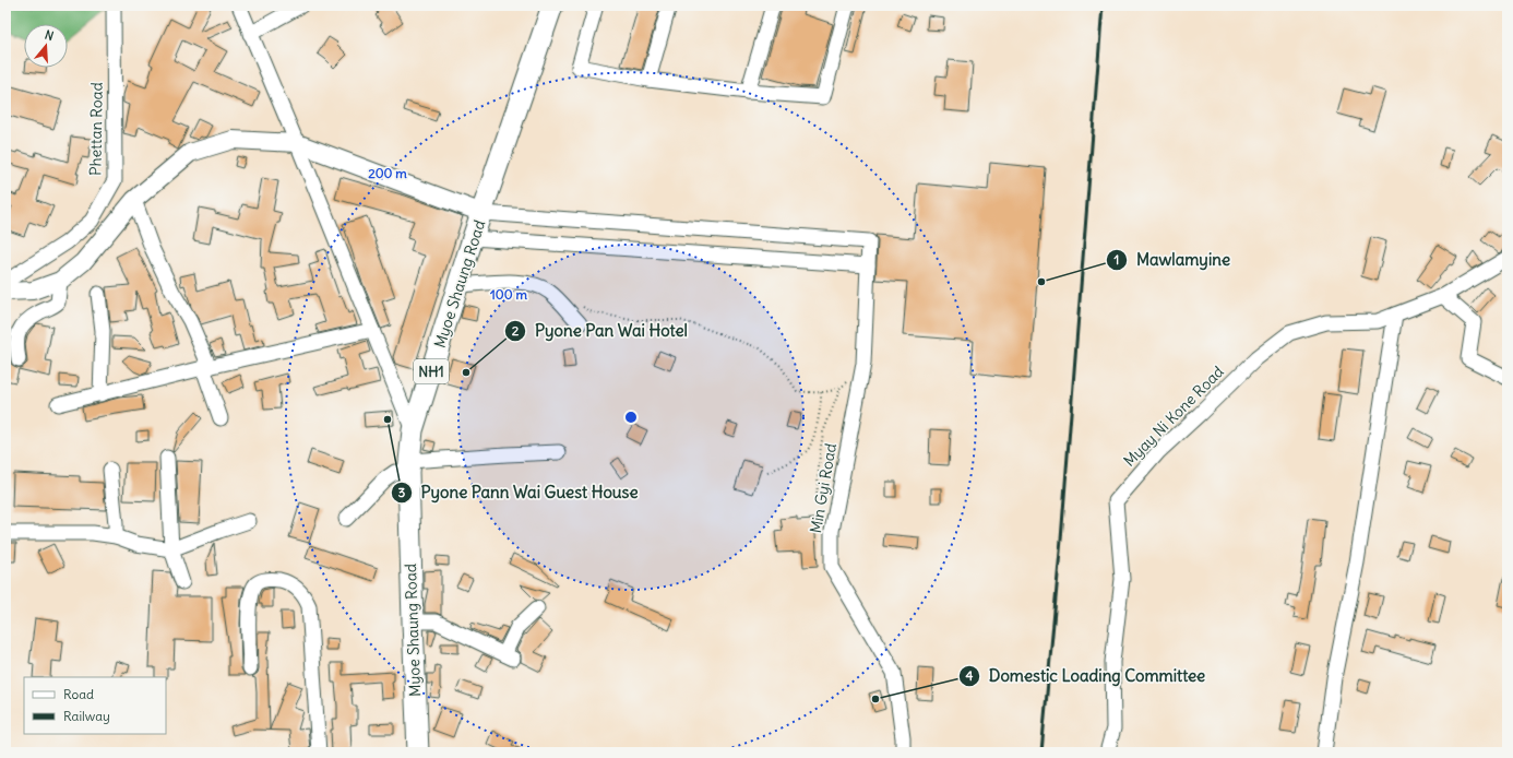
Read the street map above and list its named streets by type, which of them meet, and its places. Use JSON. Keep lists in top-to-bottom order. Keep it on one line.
{"streets":{"highway":["Myoe Shaung Road","NH1"],"street":["Phettan Road","Myay Ni Kone Road","Min Gyi Road"]},"crossings":[["Myoe Shaung Road","Min Gyi Road"]],"places":["Mawlamyine","Pyone Pan Wai Hotel","Pyone Pann Wai Guest House","Domestic Loading Committee"],"legend":["Road","Railway"],"north":"top","rings":["200 m","100 m"]}
